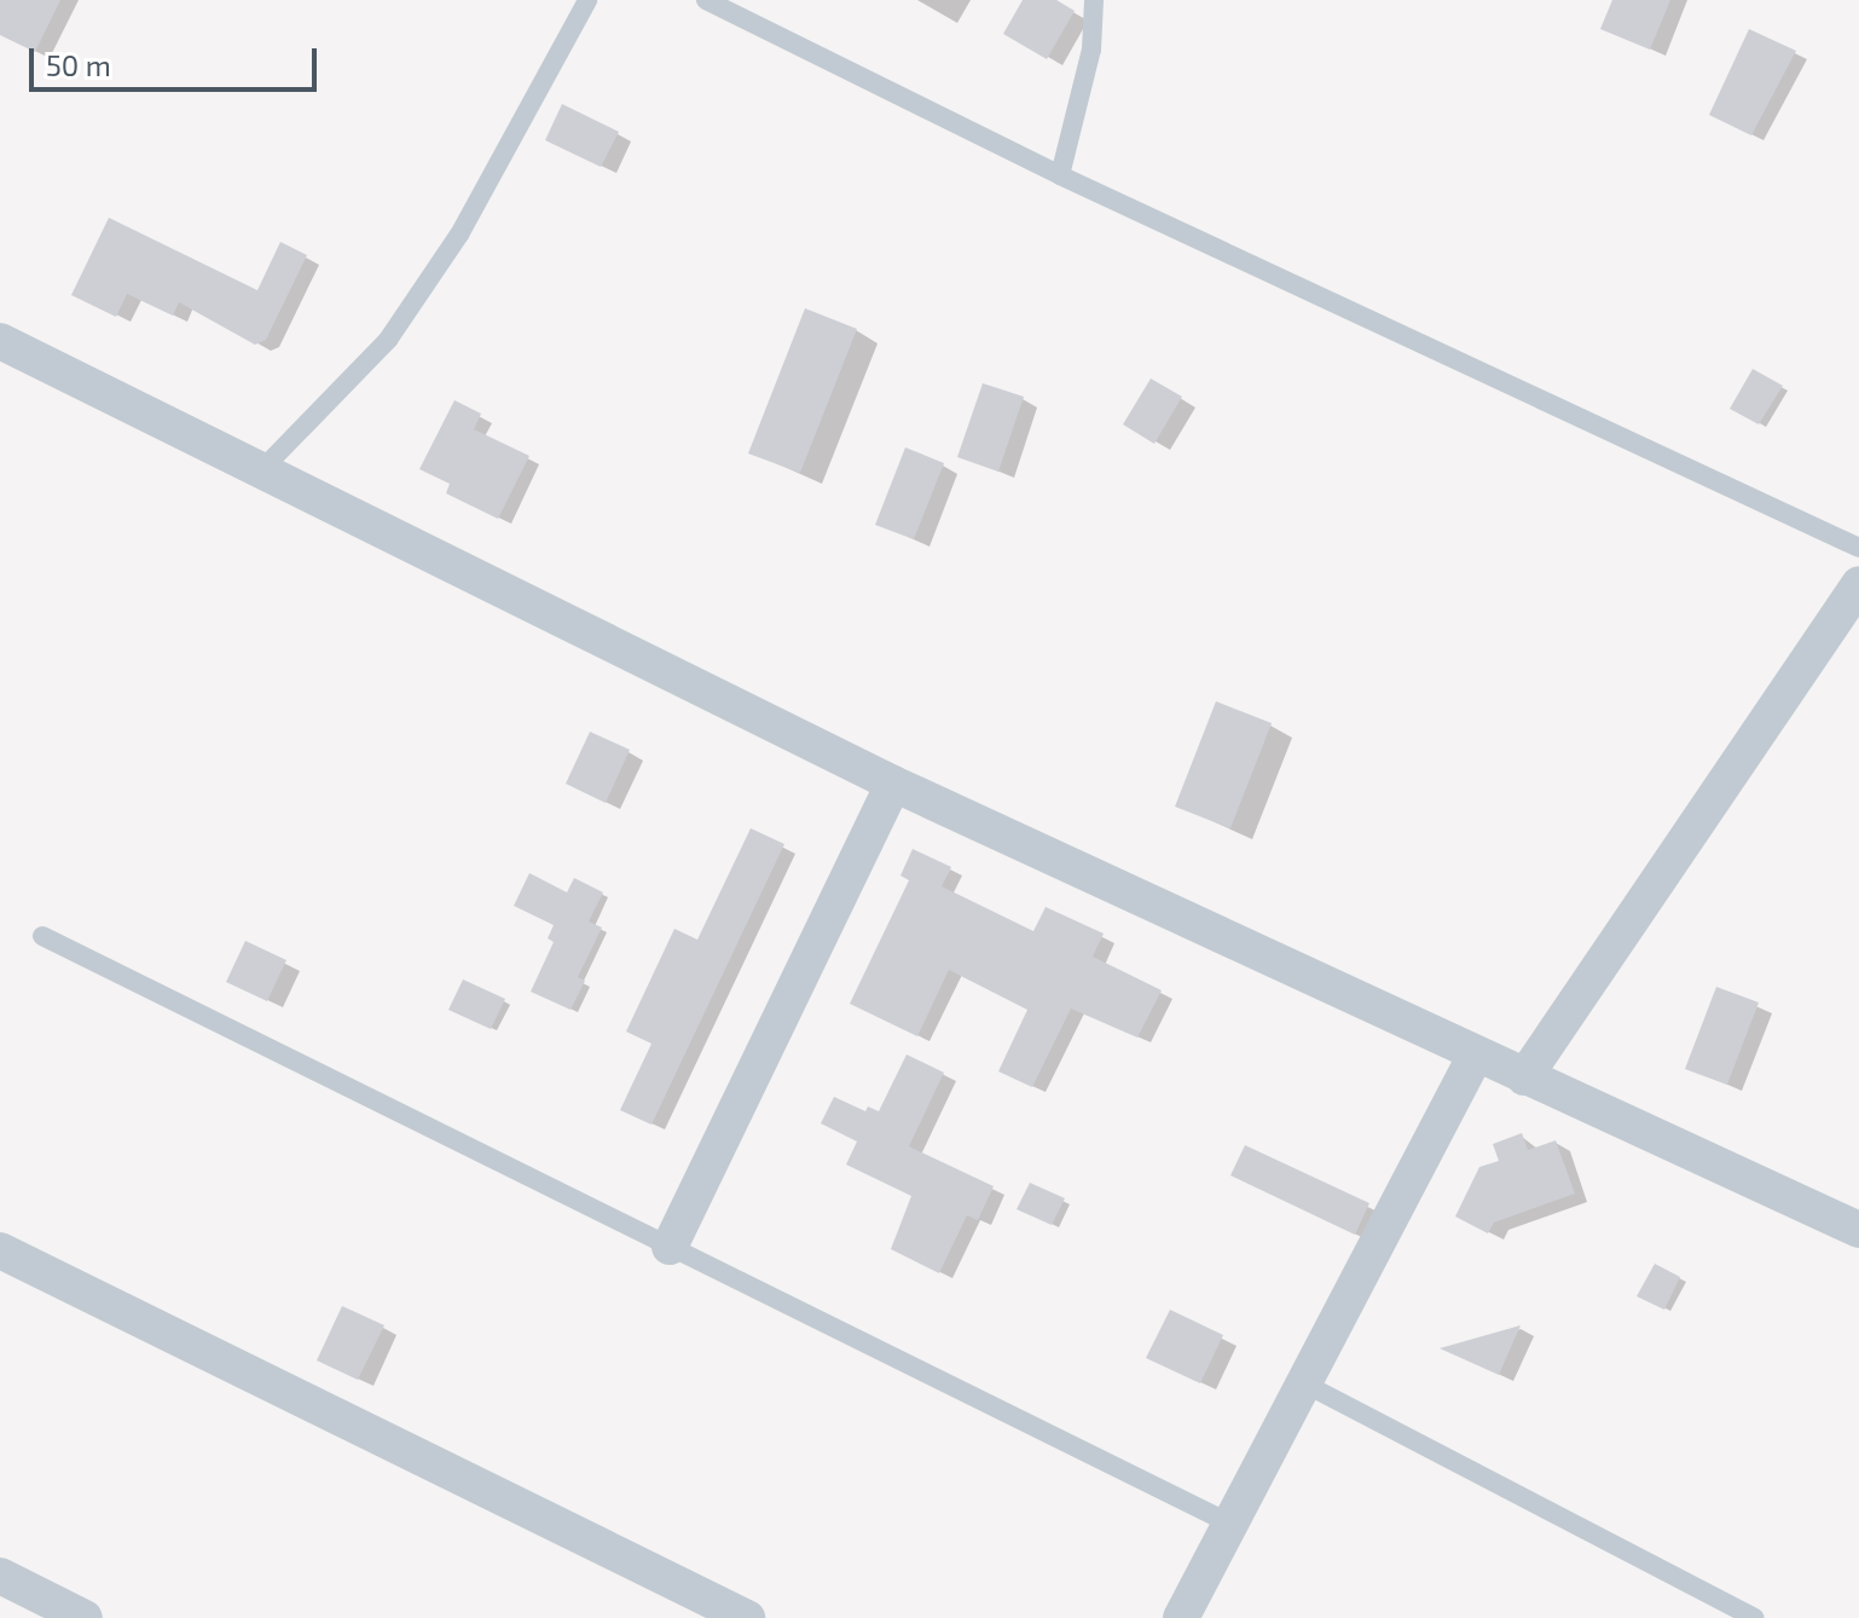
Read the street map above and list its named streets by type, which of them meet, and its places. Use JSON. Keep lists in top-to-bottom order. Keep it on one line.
{"scale_bar":"50 m"}
